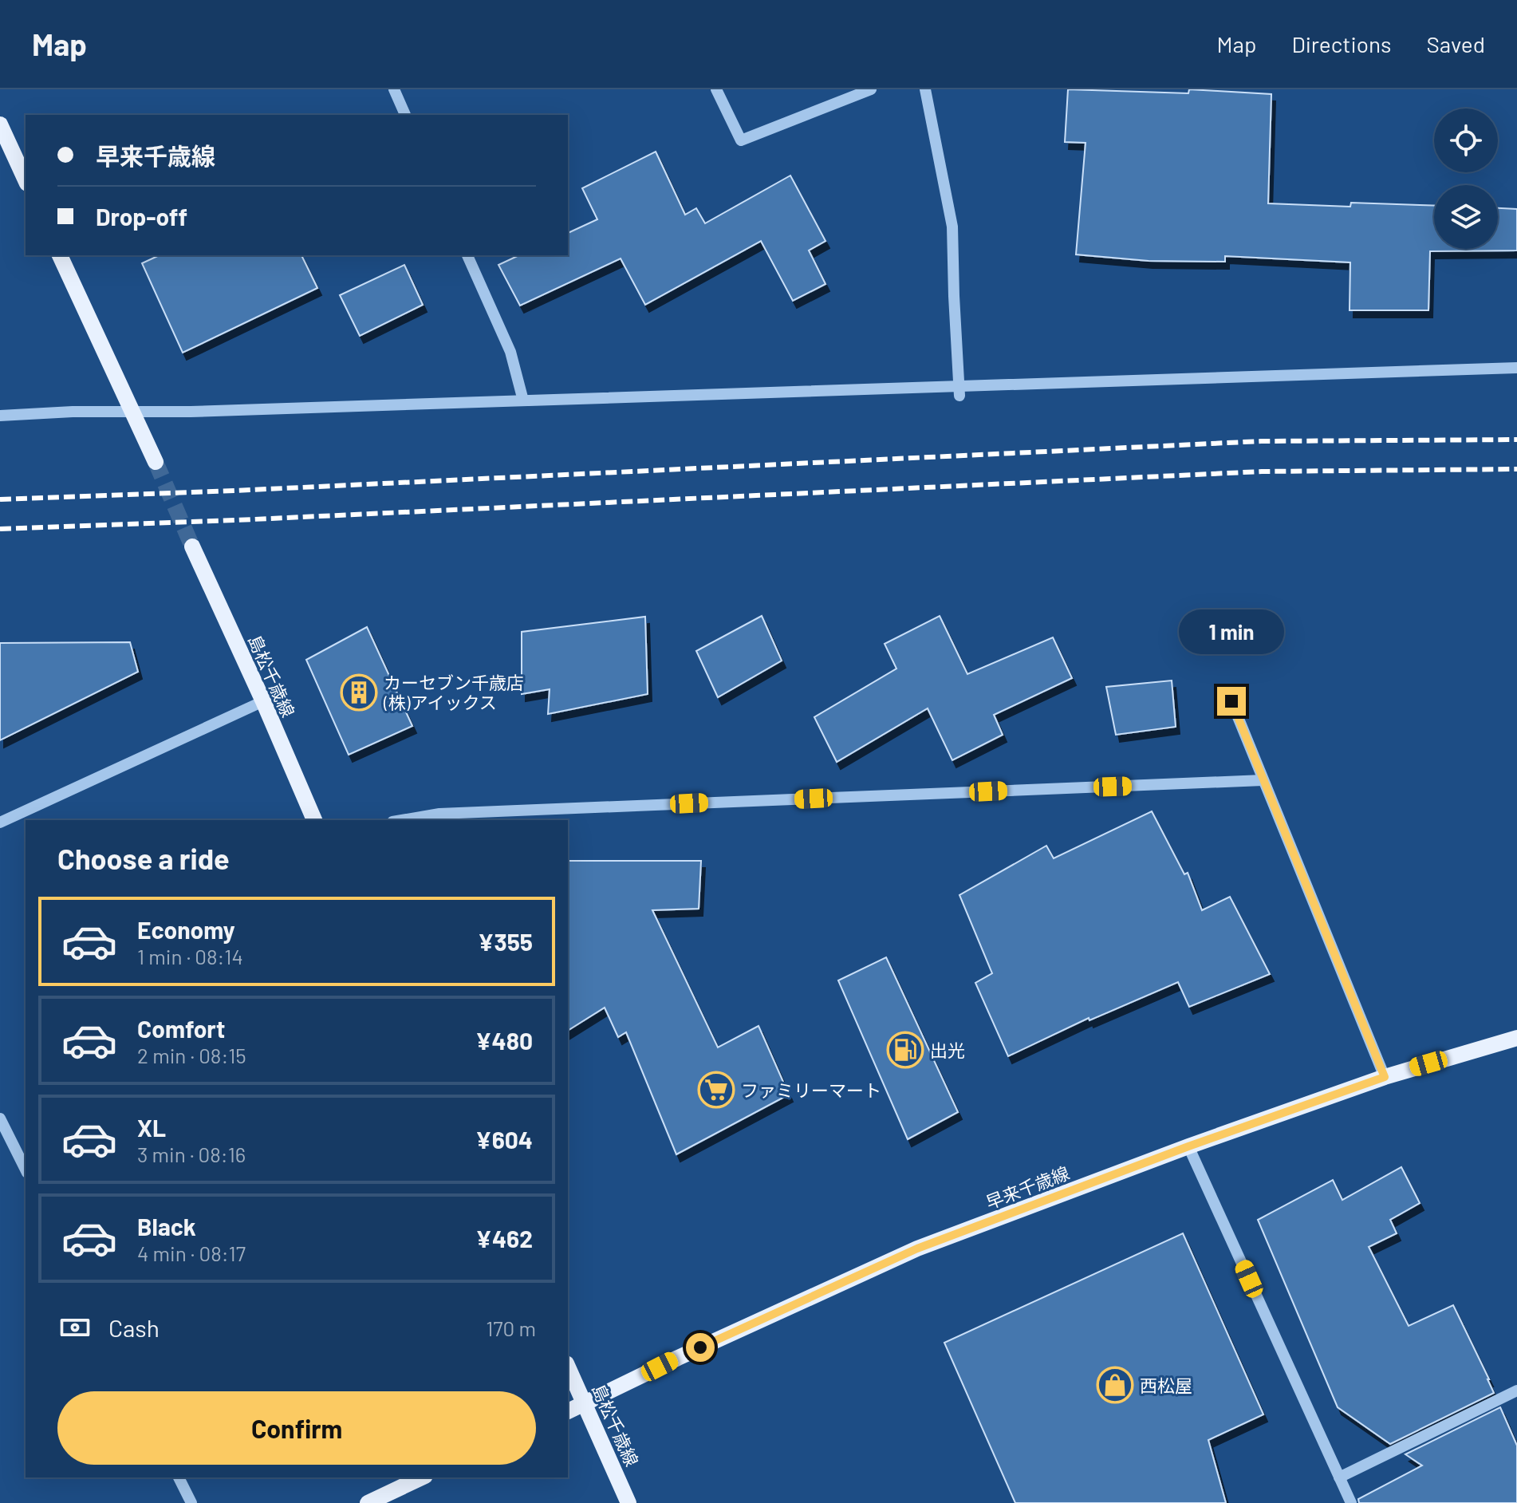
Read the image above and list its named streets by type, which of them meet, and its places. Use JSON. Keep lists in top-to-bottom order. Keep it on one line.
{"streets":{"main road":["島松千歳線","早来千歳線"]},"crossings":[["島松千歳線","早来千歳線"]],"places":{"building":["カーセブン千歳店 (株)アイックス"],"fuel station":["出光"],"supermarket":["ファミリーマート"],"shop":["西松屋"]},"page":{"header":"Map","nav":["Map","Directions","Saved"],"banner":["早来千歳線","Drop-off"],"bubble":"1 min","heading":"Choose a ride","list":[{"name":"Economy","note":"1 min · 08:14","value":"¥355"},{"name":"Comfort","note":"2 min · 08:15","value":"¥480"},{"name":"XL","note":"3 min · 08:16","value":"¥604"},{"name":"Black","note":"4 min · 08:17","value":"¥462"}],"pay":["Cash","170 m"],"buttons":"Confirm"}}
